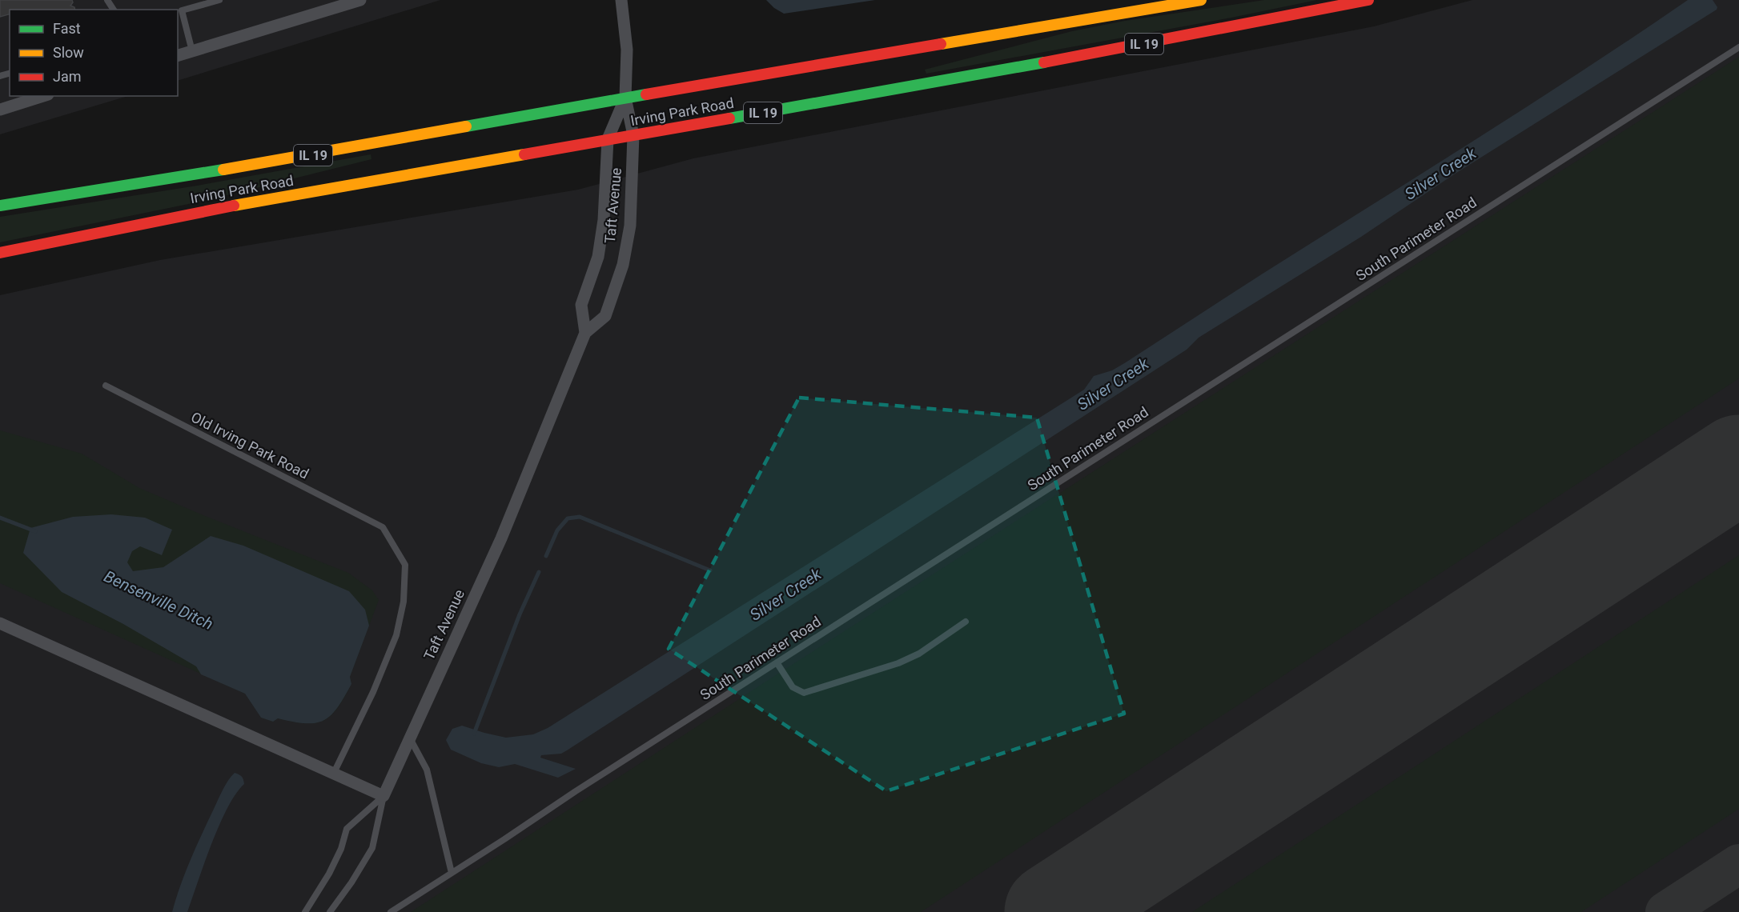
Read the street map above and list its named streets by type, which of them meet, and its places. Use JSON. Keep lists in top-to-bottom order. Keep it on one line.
{"streets":{"main road":["IL 19","Irving Park Road"],"street":["Taft Avenue"],"lane":["South Parimeter Road","Old Irving Park Road"]},"crossings":[["Irving Park Road","Taft Avenue"]],"water":["Silver Creek","Bensenville Ditch"],"legend":["Fast","Slow","Jam"]}
